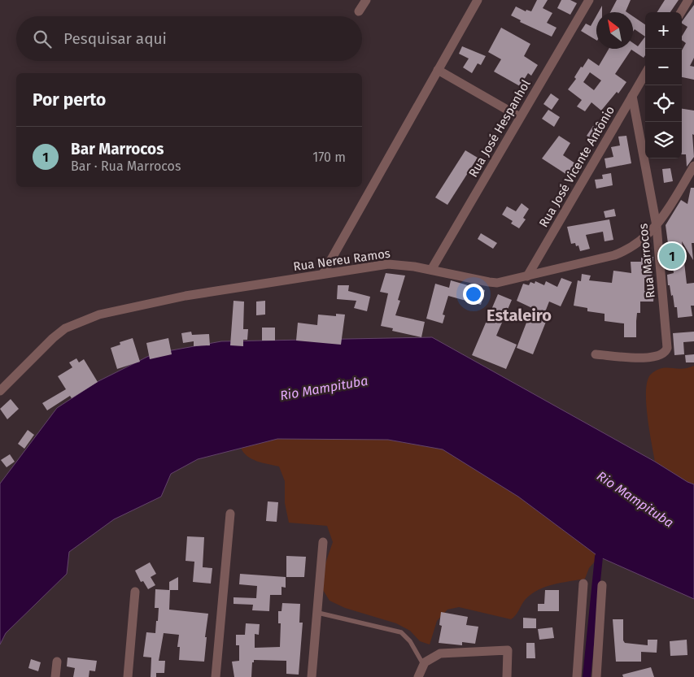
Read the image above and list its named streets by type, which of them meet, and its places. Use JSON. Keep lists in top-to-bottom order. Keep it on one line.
{"streets":{"street":["Rua José Hespanhol","Rua José Vicente Antônio","Rua Nereu Ramos","Rua Marrocos"]},"crossings":[["Rua José Hespanhol","Rua Nereu Ramos"],["Rua José Vicente Antônio","Rua Nereu Ramos"],["Rua José Vicente Antônio","Rua Marrocos"],["Rua Nereu Ramos","Rua Marrocos"]],"districts":["Estaleiro"],"water":["Rio Mampituba"],"north":"top left","page":{"map_buttons":["+","−"],"search":"Pesquisar aqui","heading":"Por perto","list":[{"mark":"1","name":"Bar Marrocos","note":"Bar · Rua Marrocos","value":"170 m"}],"pins":"1"}}
